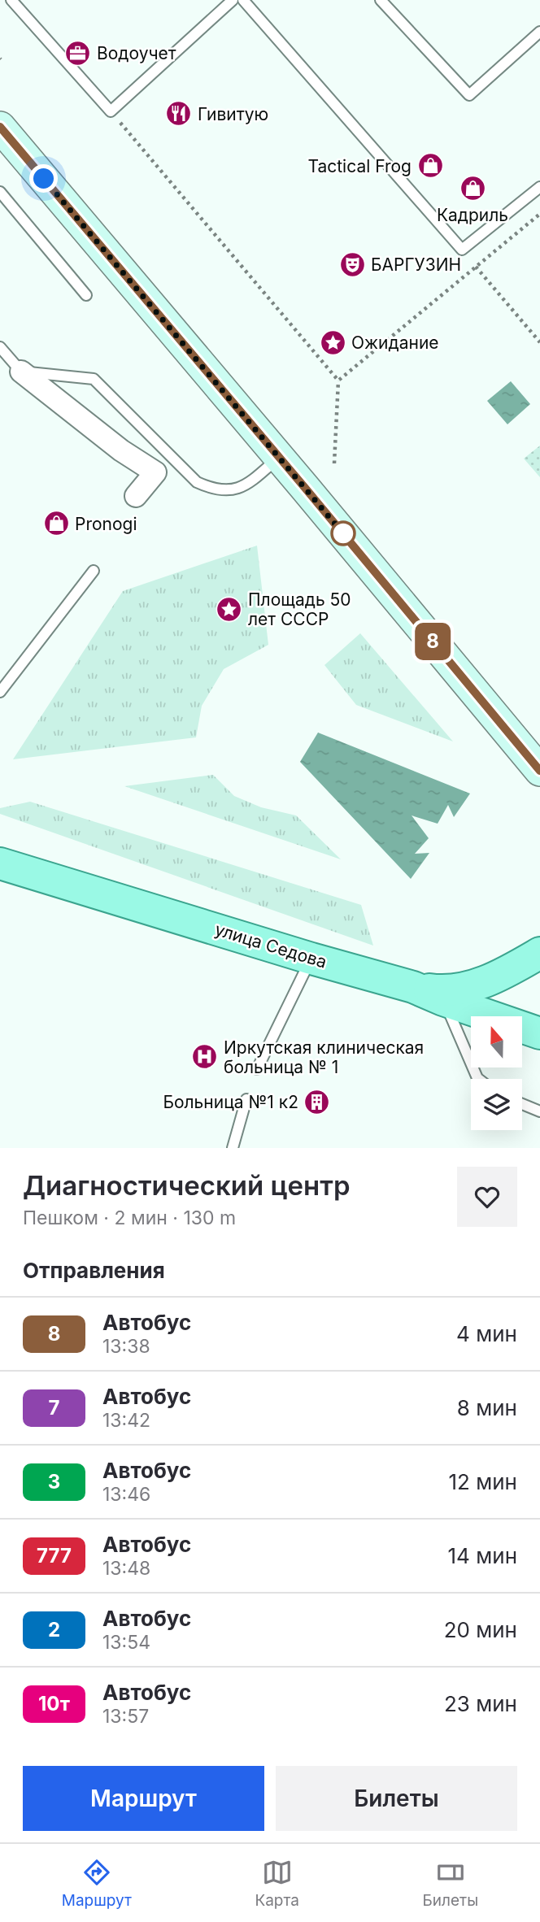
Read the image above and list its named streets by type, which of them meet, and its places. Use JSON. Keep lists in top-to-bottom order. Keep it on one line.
{"streets":{"main road":["улица Седова"]},"places":{"office":["Водоучет"],"restaurant":["Гивитую"],"shop":["Tactical Frog","Кадриль","Pronogi"],"theatre":["БАРГУЗИН"],"place":["Ожидание","Площадь 50 лет СССР"],"hospital":["Иркутская клиническая больница № 1"],"building":["Больница №1 к2"]},"lines":["bus line 8"],"north":"top","page":{"on_map":"8","heading":[["Диагностический центр","Пешком · 2 мин · 130 m"],"Отправления"],"list":[{"mark":"8","name":"Автобус","note":"13:38","value":"4 мин"},{"mark":"7","name":"Автобус","note":"13:42","value":"8 мин"},{"mark":"3","name":"Автобус","note":"13:46","value":"12 мин"},{"mark":"777","name":"Автобус","note":"13:48","value":"14 мин"},{"mark":"2","name":"Автобус","note":"13:54","value":"20 мин"},{"mark":"10т","name":"Автобус","note":"13:57","value":"23 мин"}],"buttons":["Маршрут","Билеты"],"tabs":["Маршрут","Карта","Билеты"]}}
